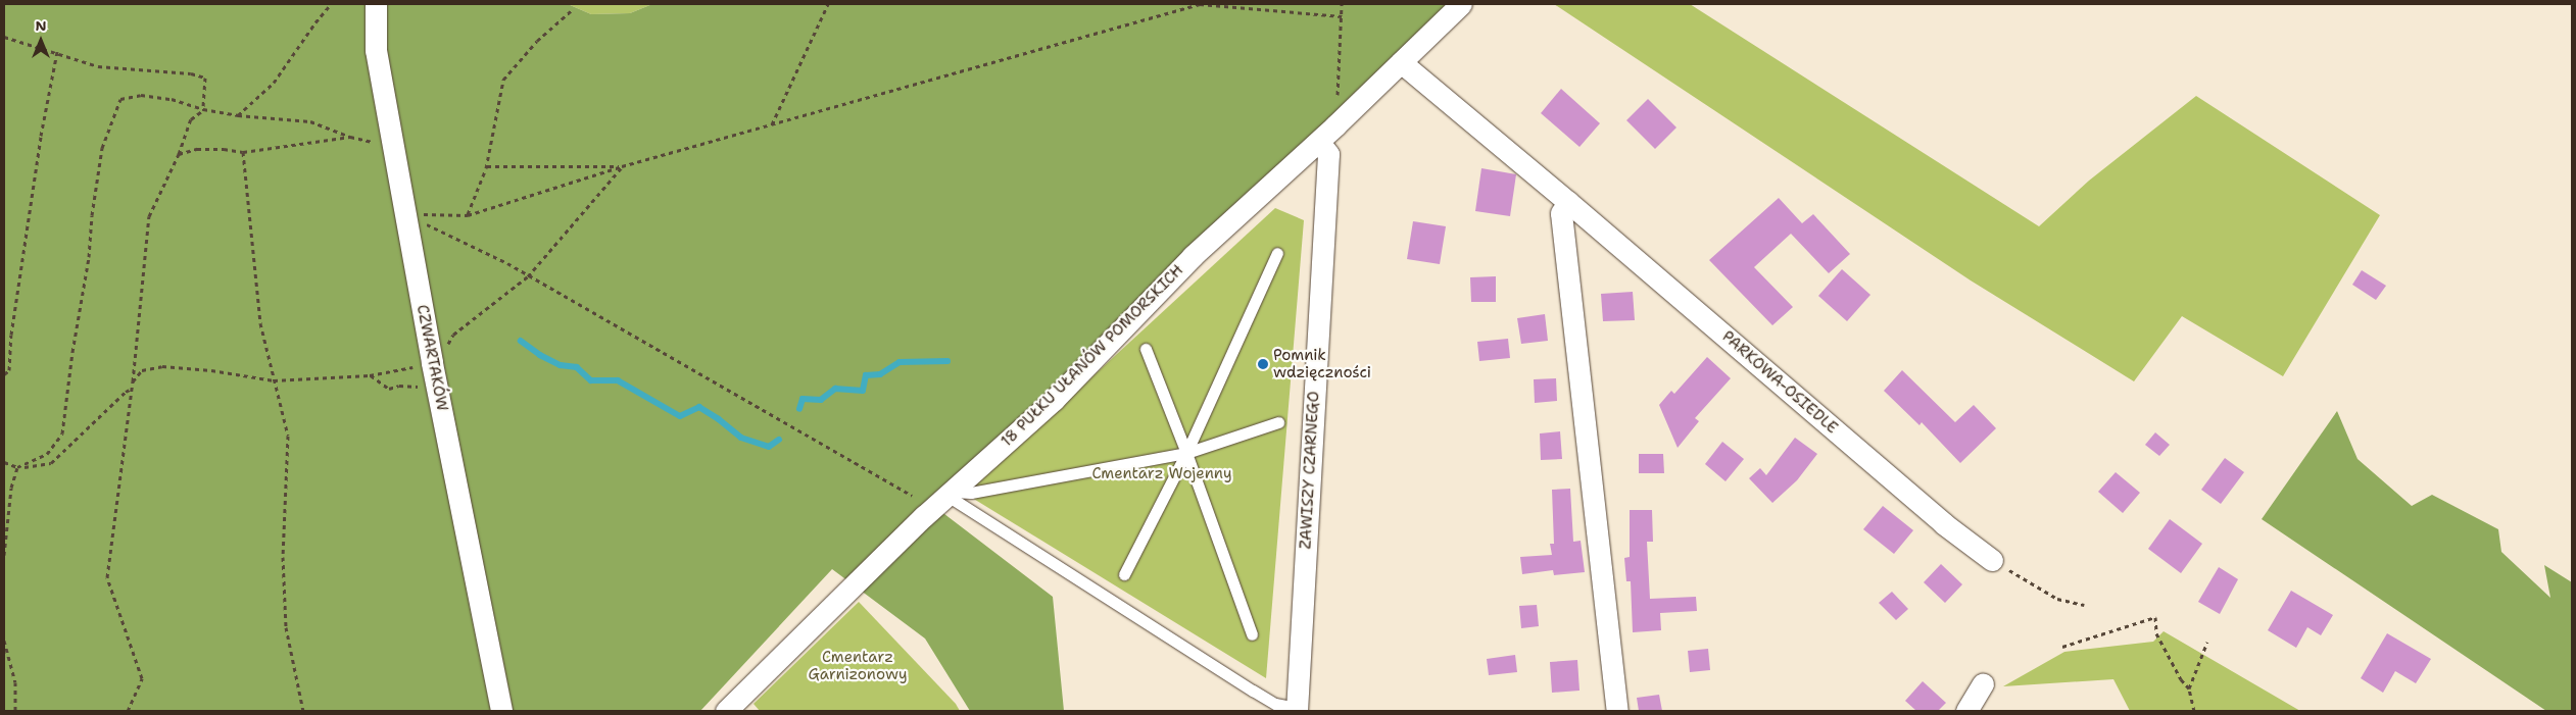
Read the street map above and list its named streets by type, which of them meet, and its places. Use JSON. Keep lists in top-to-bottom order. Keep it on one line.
{"streets":{"street":["18 PUŁKU UŁANÓW POMORSKICH","CZWARTAKÓW","PARKOWA-OSIEDLE","ZAWISZY CZARNEGO"]},"crossings":[["18 PUŁKU UŁANÓW POMORSKICH","PARKOWA-OSIEDLE"],["18 PUŁKU UŁANÓW POMORSKICH","ZAWISZY CZARNEGO"]],"parks":["Cmentarz Wojenny","Cmentarz Garnizonowy"],"places":["Pomnik wdzięczności"],"north":"top"}
